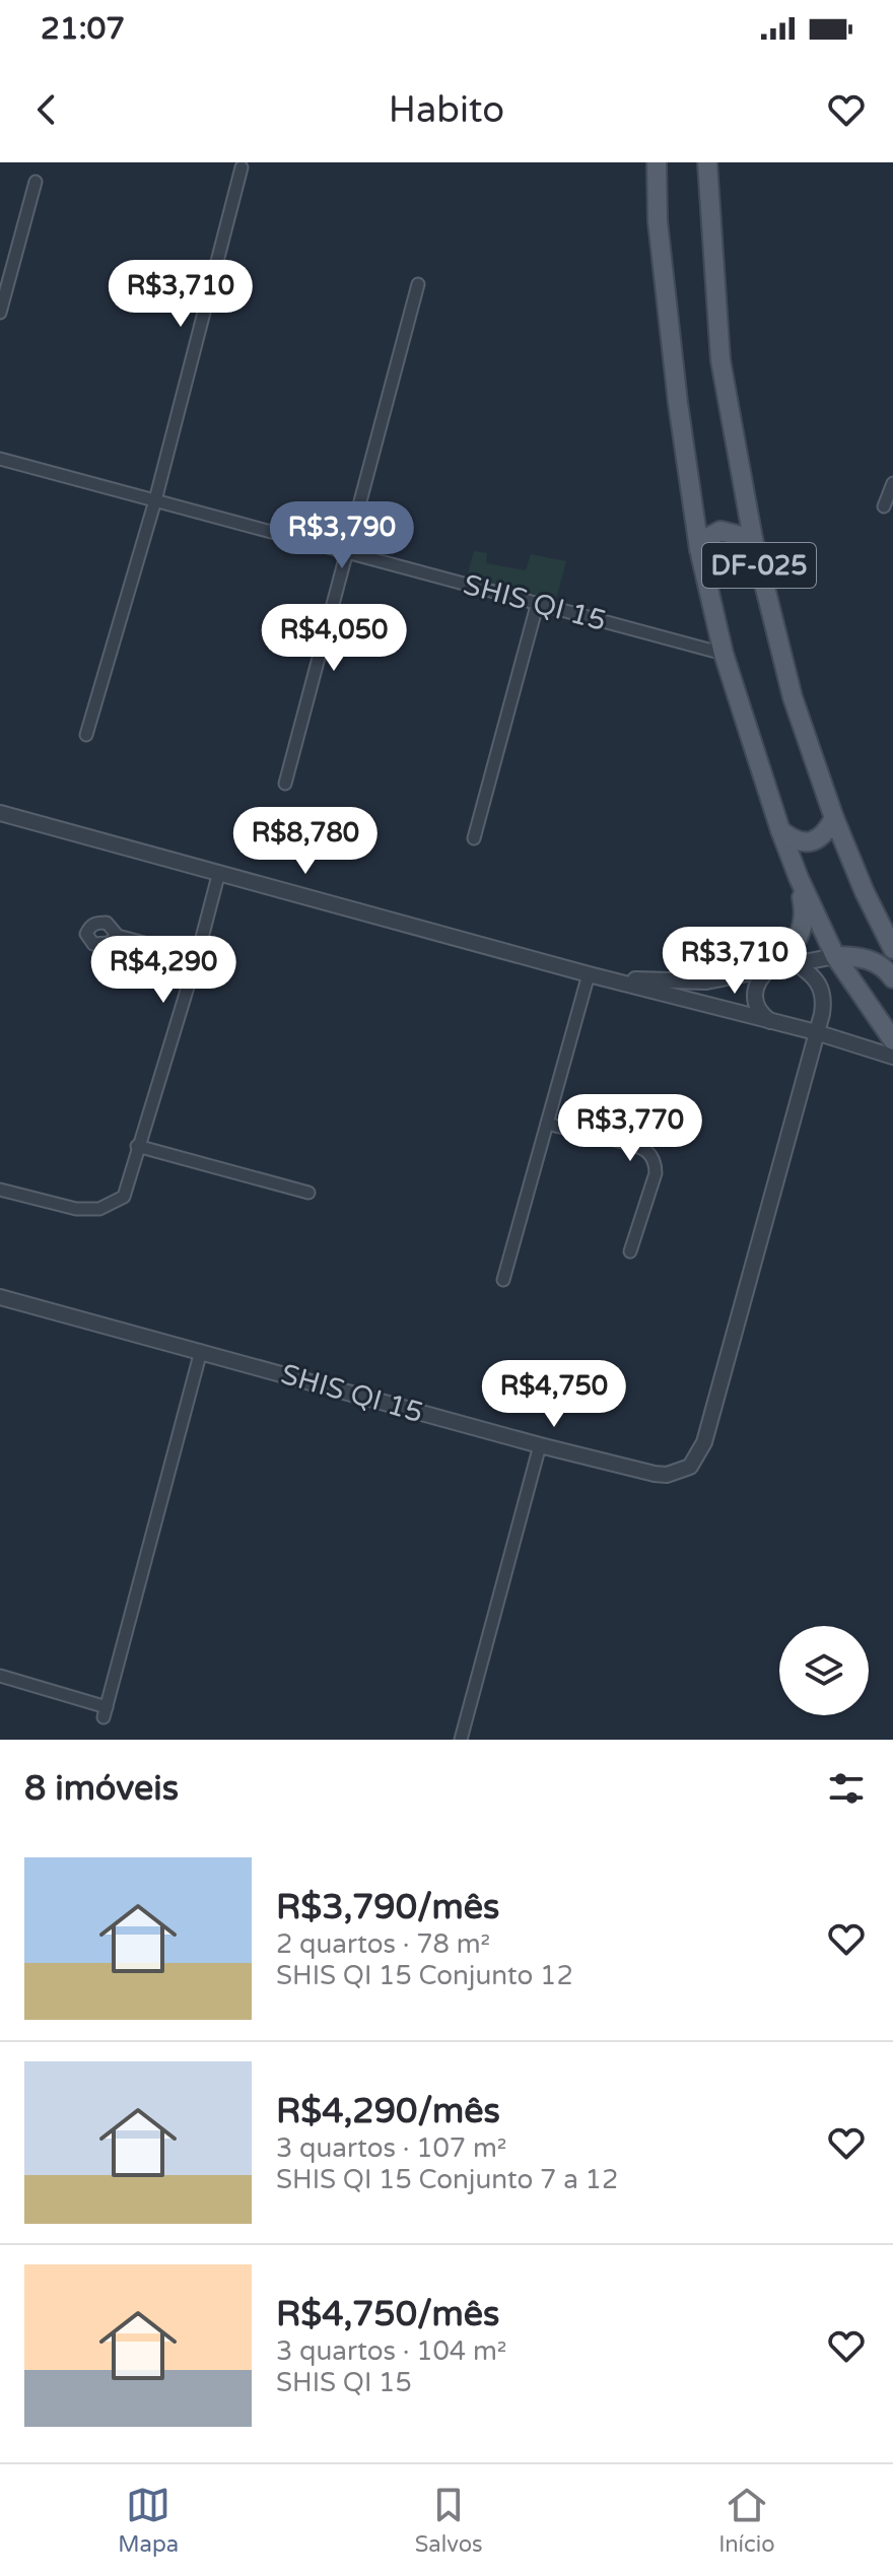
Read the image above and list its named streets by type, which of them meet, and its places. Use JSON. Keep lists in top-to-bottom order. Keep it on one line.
{"streets":{"main road":["DF-025"],"street":["SHIS QI 15"]},"crossings":[["DF-025","SHIS QI 15"]],"page":{"status":"21:07","header":"Habito","price":["R$3,710","R$3,790","R$4,050","R$8,780","R$3,710","R$4,290","R$3,770","R$4,750"],"heading":"8 imóveis","list":[{"name":"R$3,790/mês","note":"2 quartos · 78 m² · SHIS QI 15 Conjunto 12"},{"name":"R$4,290/mês","note":"3 quartos · 107 m² · SHIS QI 15 Conjunto 7 a 12"},{"name":"R$4,750/mês","note":"3 quartos · 104 m² · SHIS QI 15"}],"tabs":["Mapa","Salvos","Início"]}}
